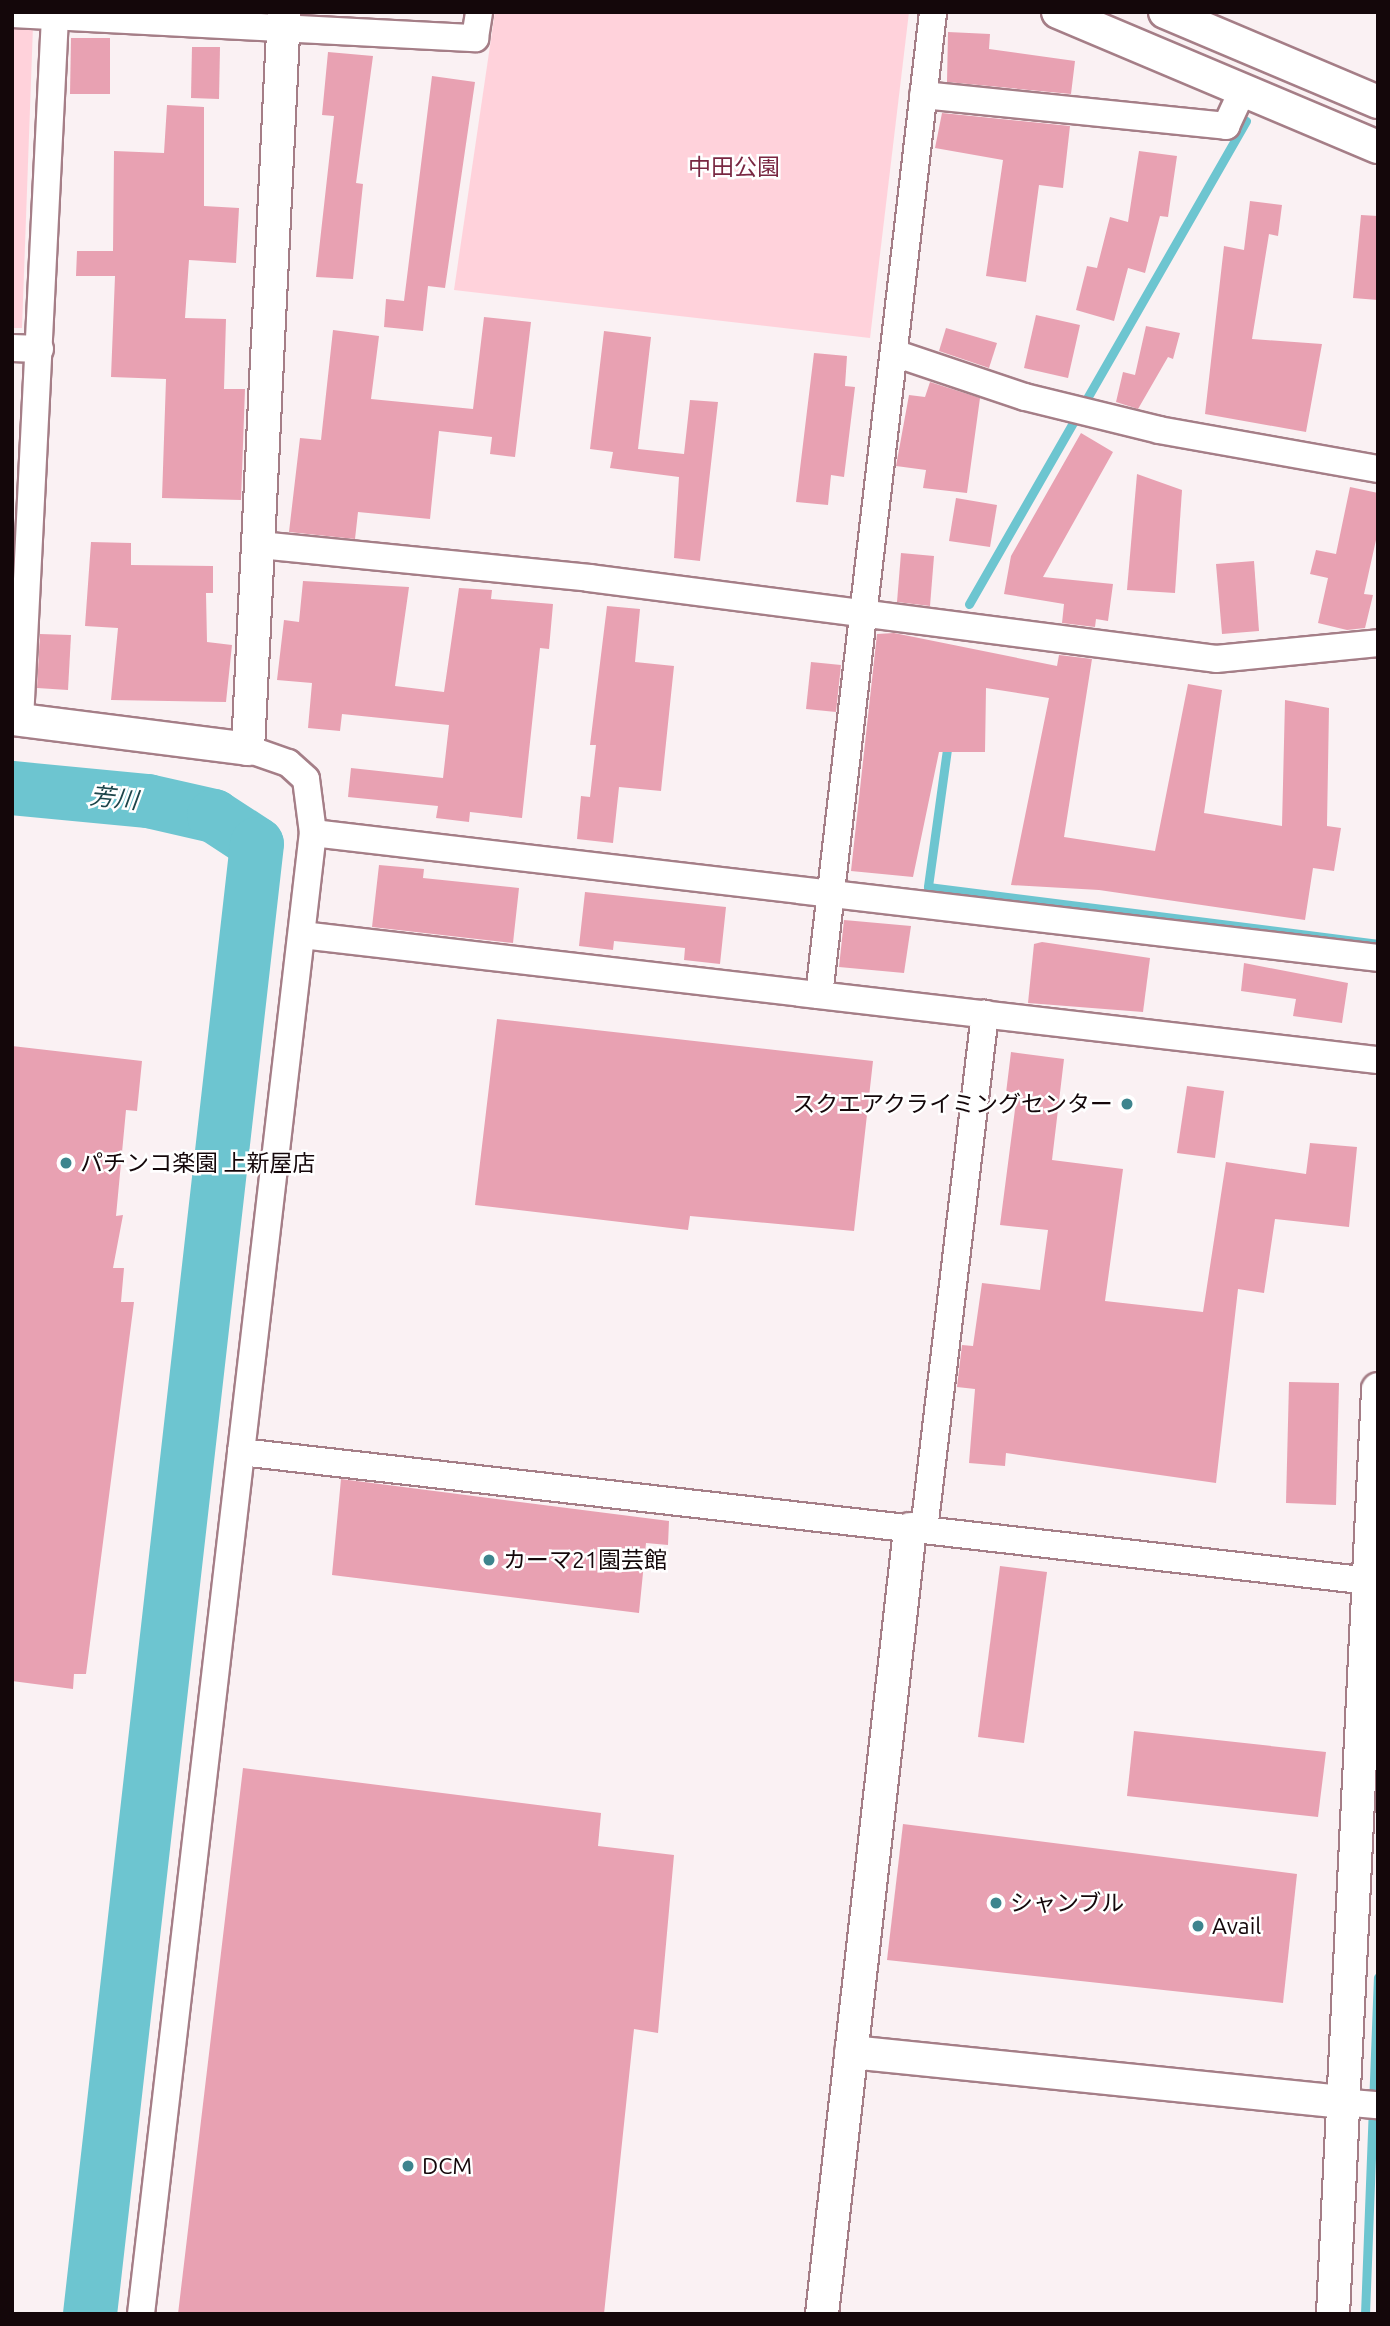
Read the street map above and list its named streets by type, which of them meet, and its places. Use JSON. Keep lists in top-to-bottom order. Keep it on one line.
{"water":["芳川"],"parks":["中田公園"],"places":["スクエアクライミングセンター","パチンコ楽園 上新屋店","カーマ21園芸館","シャンブル","Avail","DCM"]}
